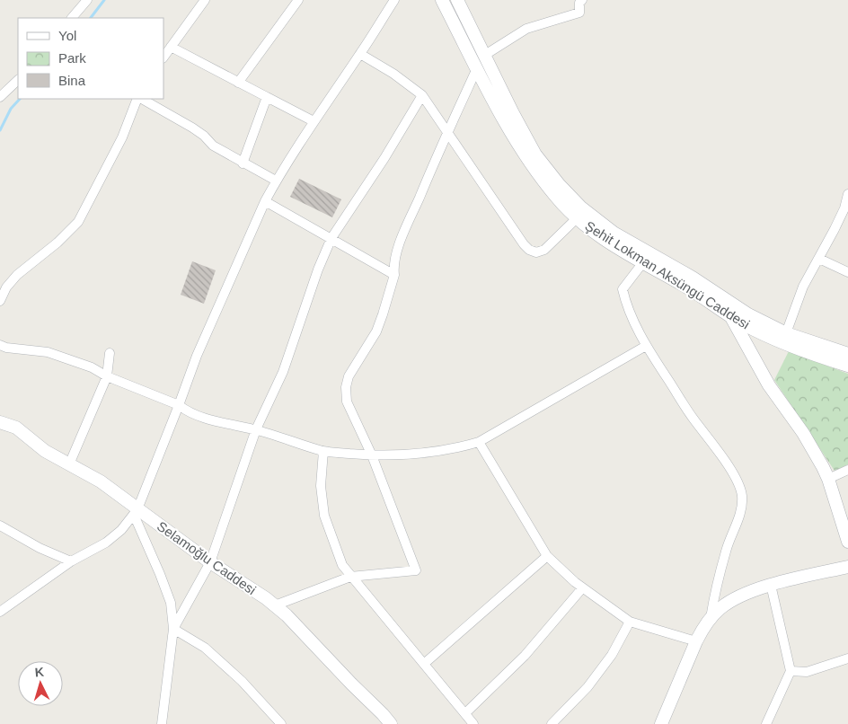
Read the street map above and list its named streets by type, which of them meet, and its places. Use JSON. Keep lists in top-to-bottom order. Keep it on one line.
{"streets":{"main road":["Şehit Lokman Aksüngü Caddesi","Selamoğlu Caddesi"]},"legend":["Yol","Park","Bina"],"north":"top"}
